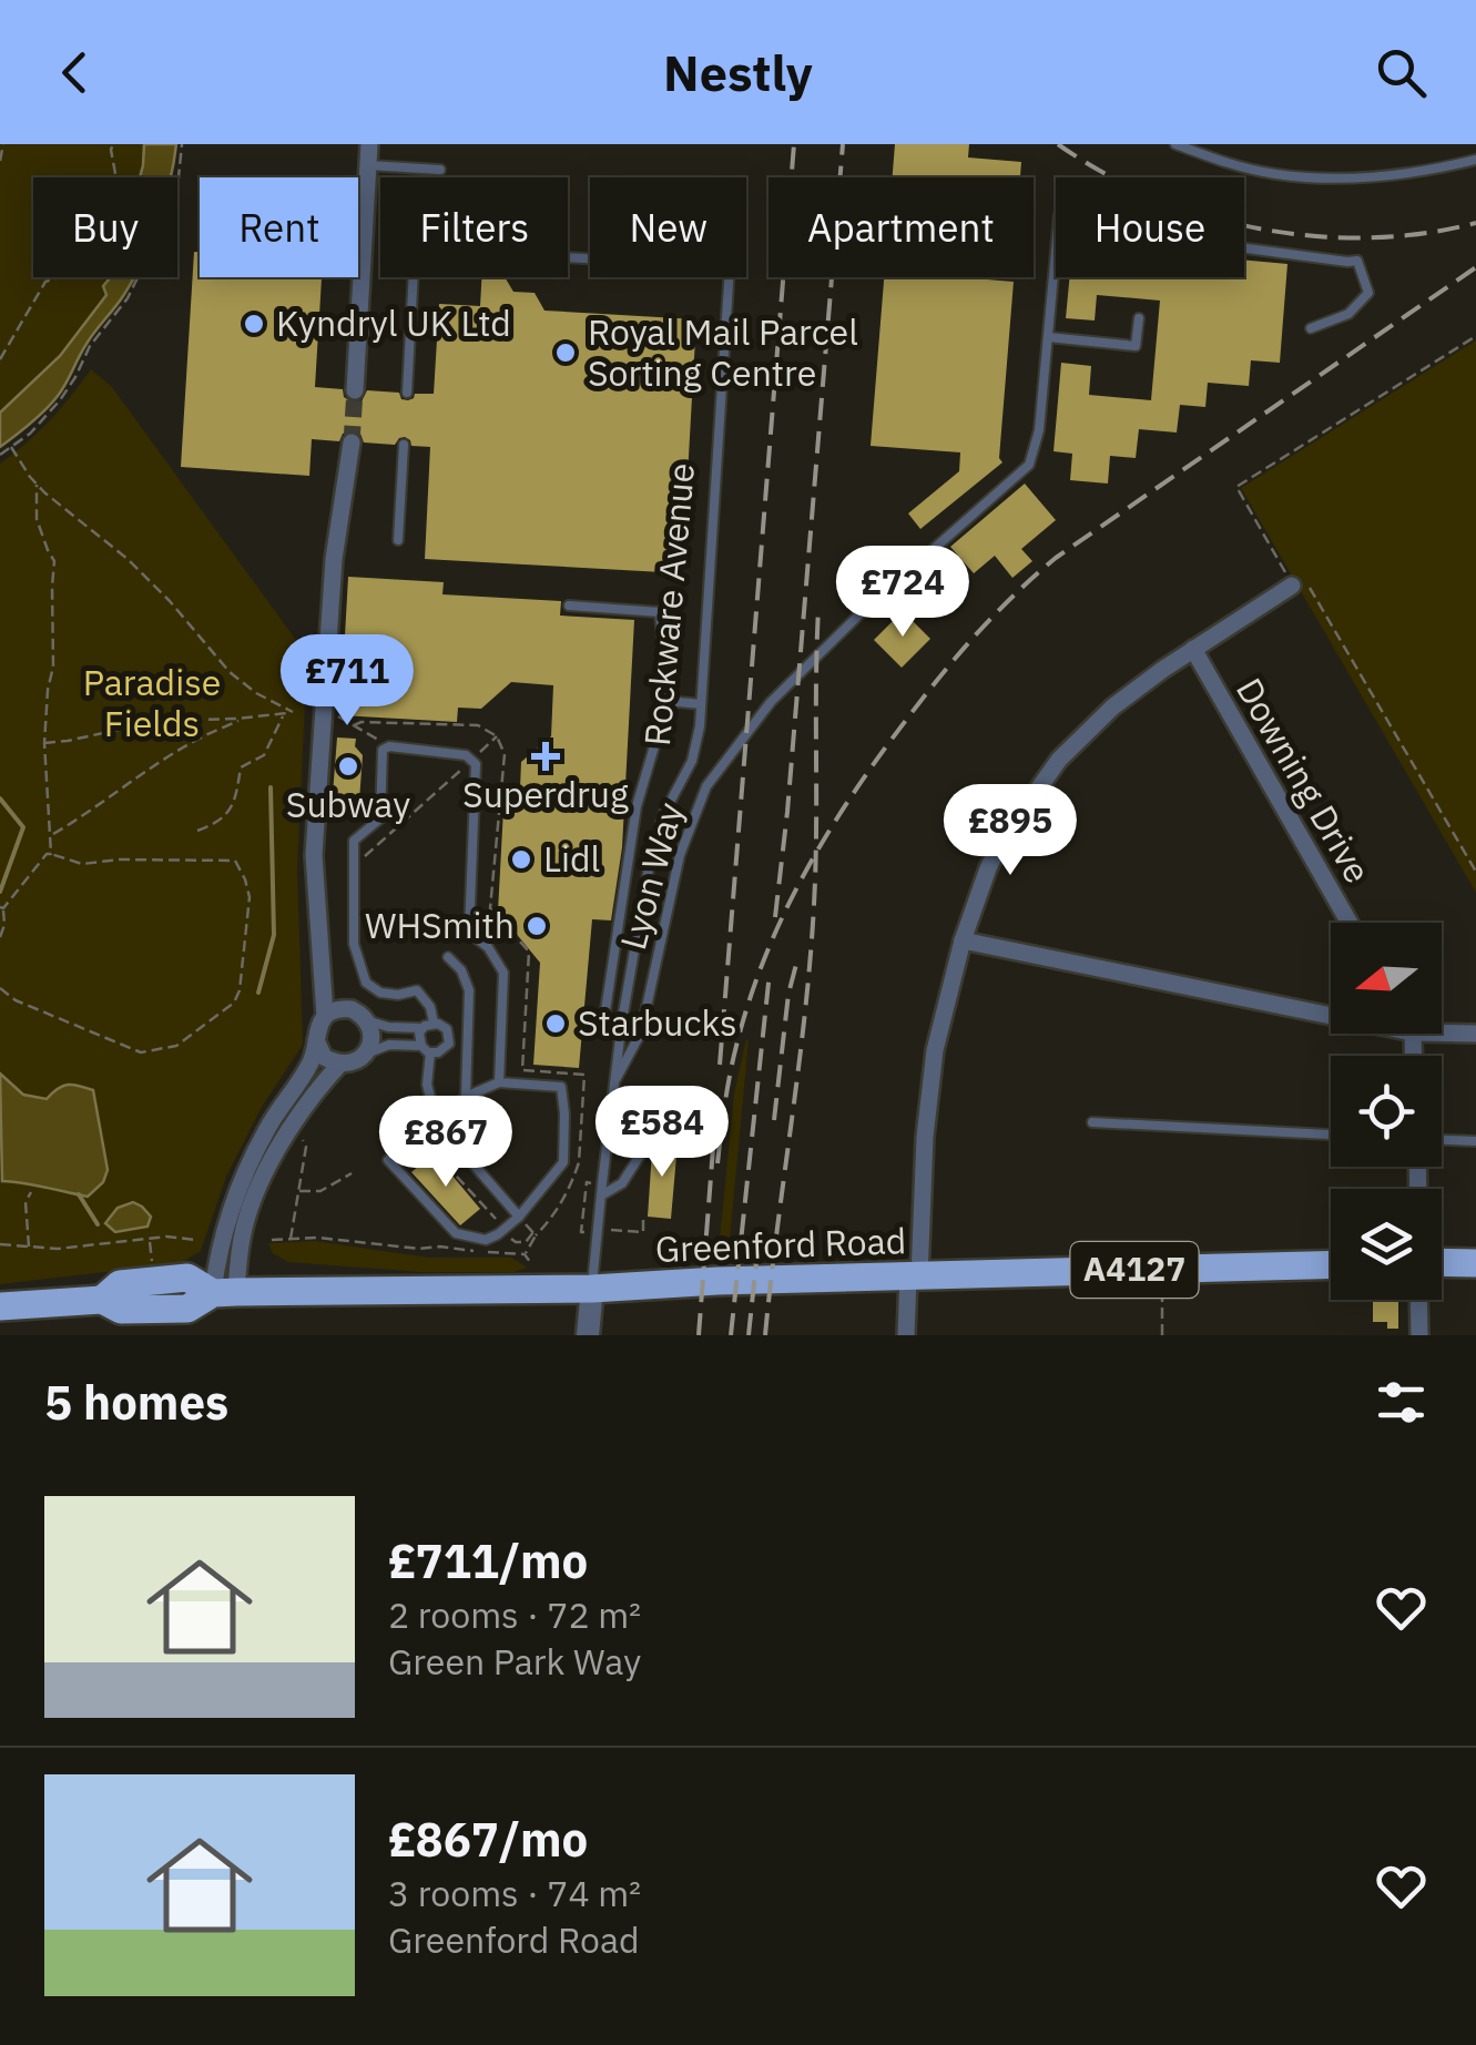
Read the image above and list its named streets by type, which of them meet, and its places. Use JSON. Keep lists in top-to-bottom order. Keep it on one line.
{"streets":{"main road":["Greenford Road","A4127"],"street":["Rockware Avenue","Downing Drive"],"lane":["Lyon Way"]},"crossings":[["Rockware Avenue","Lyon Way"],["Rockware Avenue","Greenford Road"]],"parks":["Paradise Fields"],"places":{"other":["Kyndryl UK Ltd","Royal Mail Parcel Sorting Centre","Subway","Lidl","WHSmith","Starbucks"],"health":["Superdrug"]},"north":"left","page":{"header":"Nestly","chip":["Buy","Rent","Filters","New","Apartment","House"],"price":["£724","£711","£895","£584","£867"],"heading":"5 homes","list":[{"name":"£711/mo","note":"2 rooms · 72 m² · Green Park Way"},{"name":"£867/mo","note":"3 rooms · 74 m² · Greenford Road"}]}}
